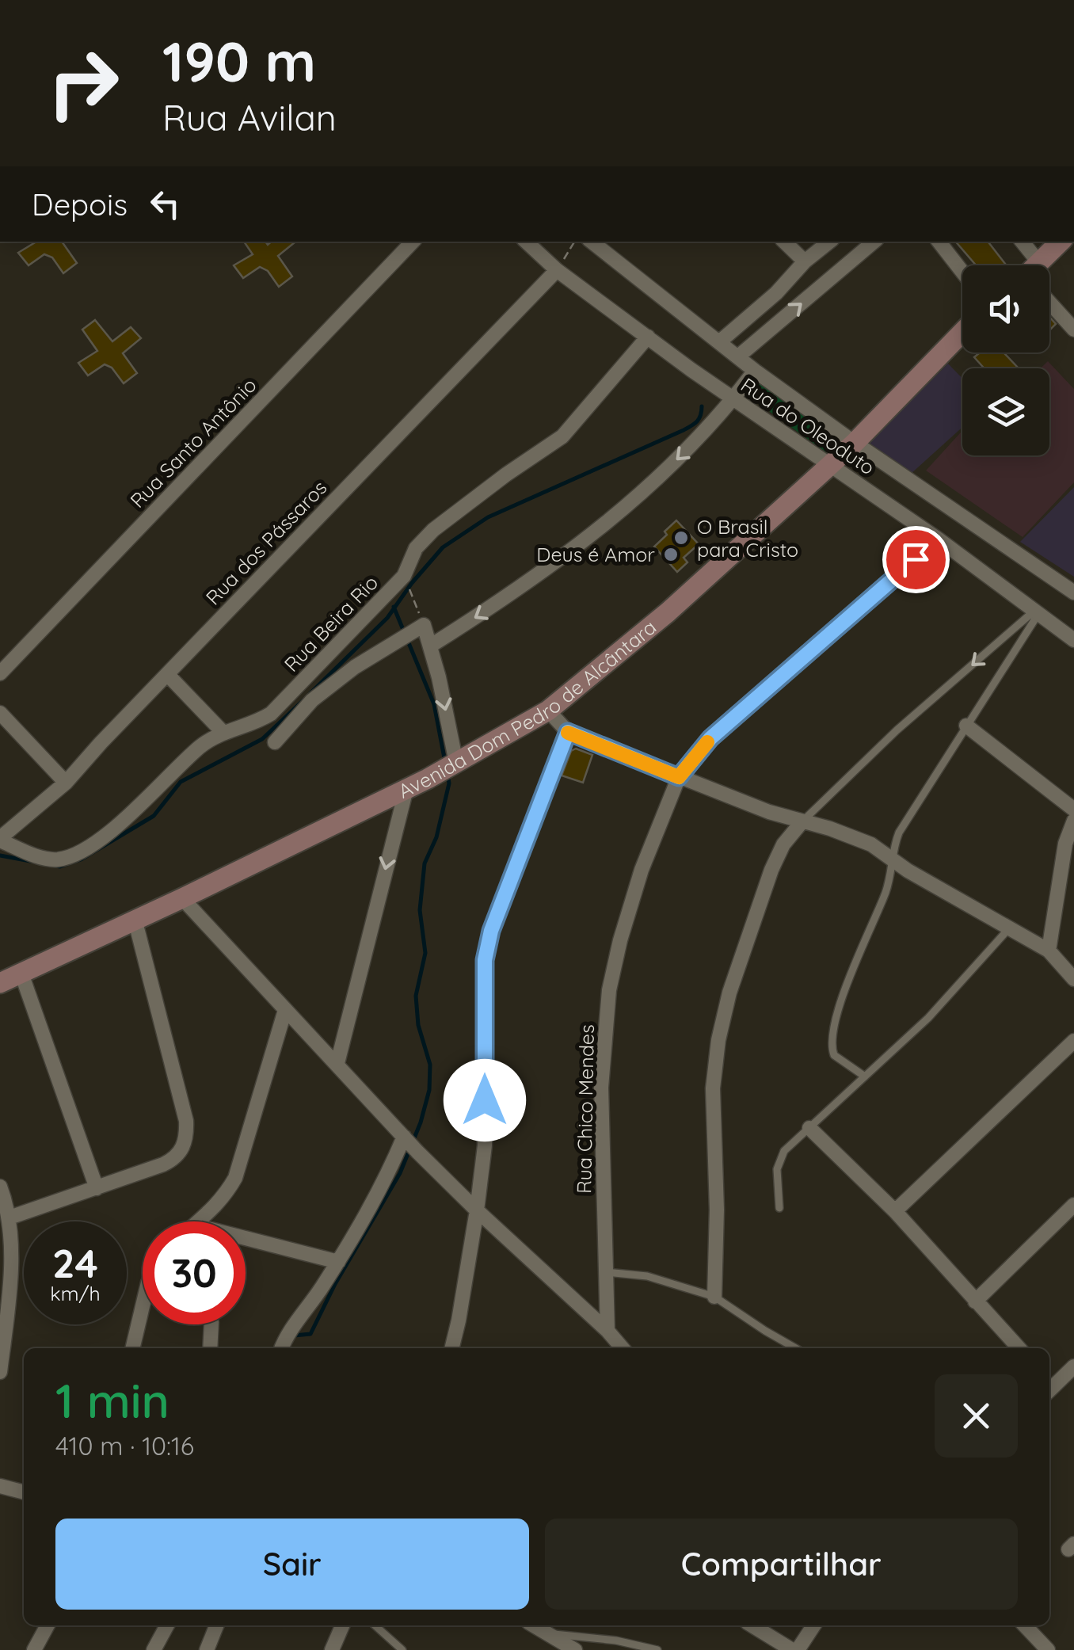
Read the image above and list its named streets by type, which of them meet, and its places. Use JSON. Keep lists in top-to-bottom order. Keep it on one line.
{"streets":{"street":["Rua do Oleoduto","Rua Santo Antônio","Rua dos Pássaros","Rua Beira Rio","Avenida Dom Pedro de Alcântara","Rua Chico Mendes"]},"crossings":[["Rua do Oleoduto","Rua dos Pássaros"],["Rua do Oleoduto","Rua Beira Rio"],["Rua do Oleoduto","Avenida Dom Pedro de Alcântara"],["Rua do Oleoduto","Rua Chico Mendes"],["Rua dos Pássaros","Rua Beira Rio"]],"places":["O Brasil para Cristo","Deus é Amor"],"page":{"turn":["190 m","Rua Avilan"],"then":"Depois","speed":"24 km/h","limit":"30","heading":["1 min","410 m · 10:16"],"buttons":["Sair","Compartilhar"]}}
